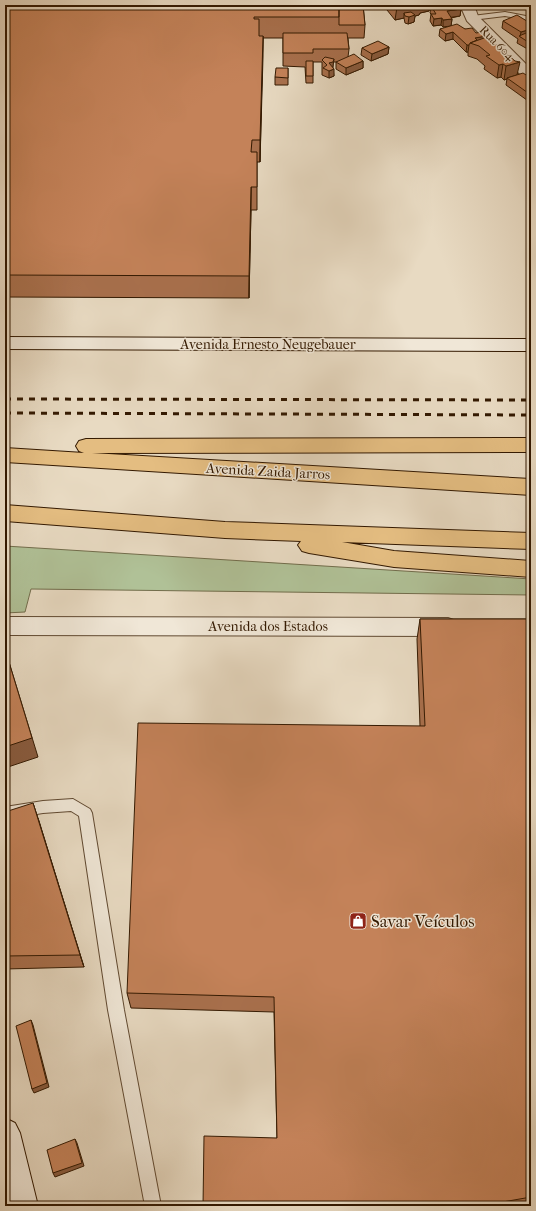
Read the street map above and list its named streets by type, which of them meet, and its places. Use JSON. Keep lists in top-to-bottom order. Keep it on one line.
{"streets":{"highway":["Avenida Zaida Jarros"],"street":["Rua 604","Avenida Ernesto Neugebauer","Avenida dos Estados"]},"places":{"shop":["Savar Veículos"]}}
